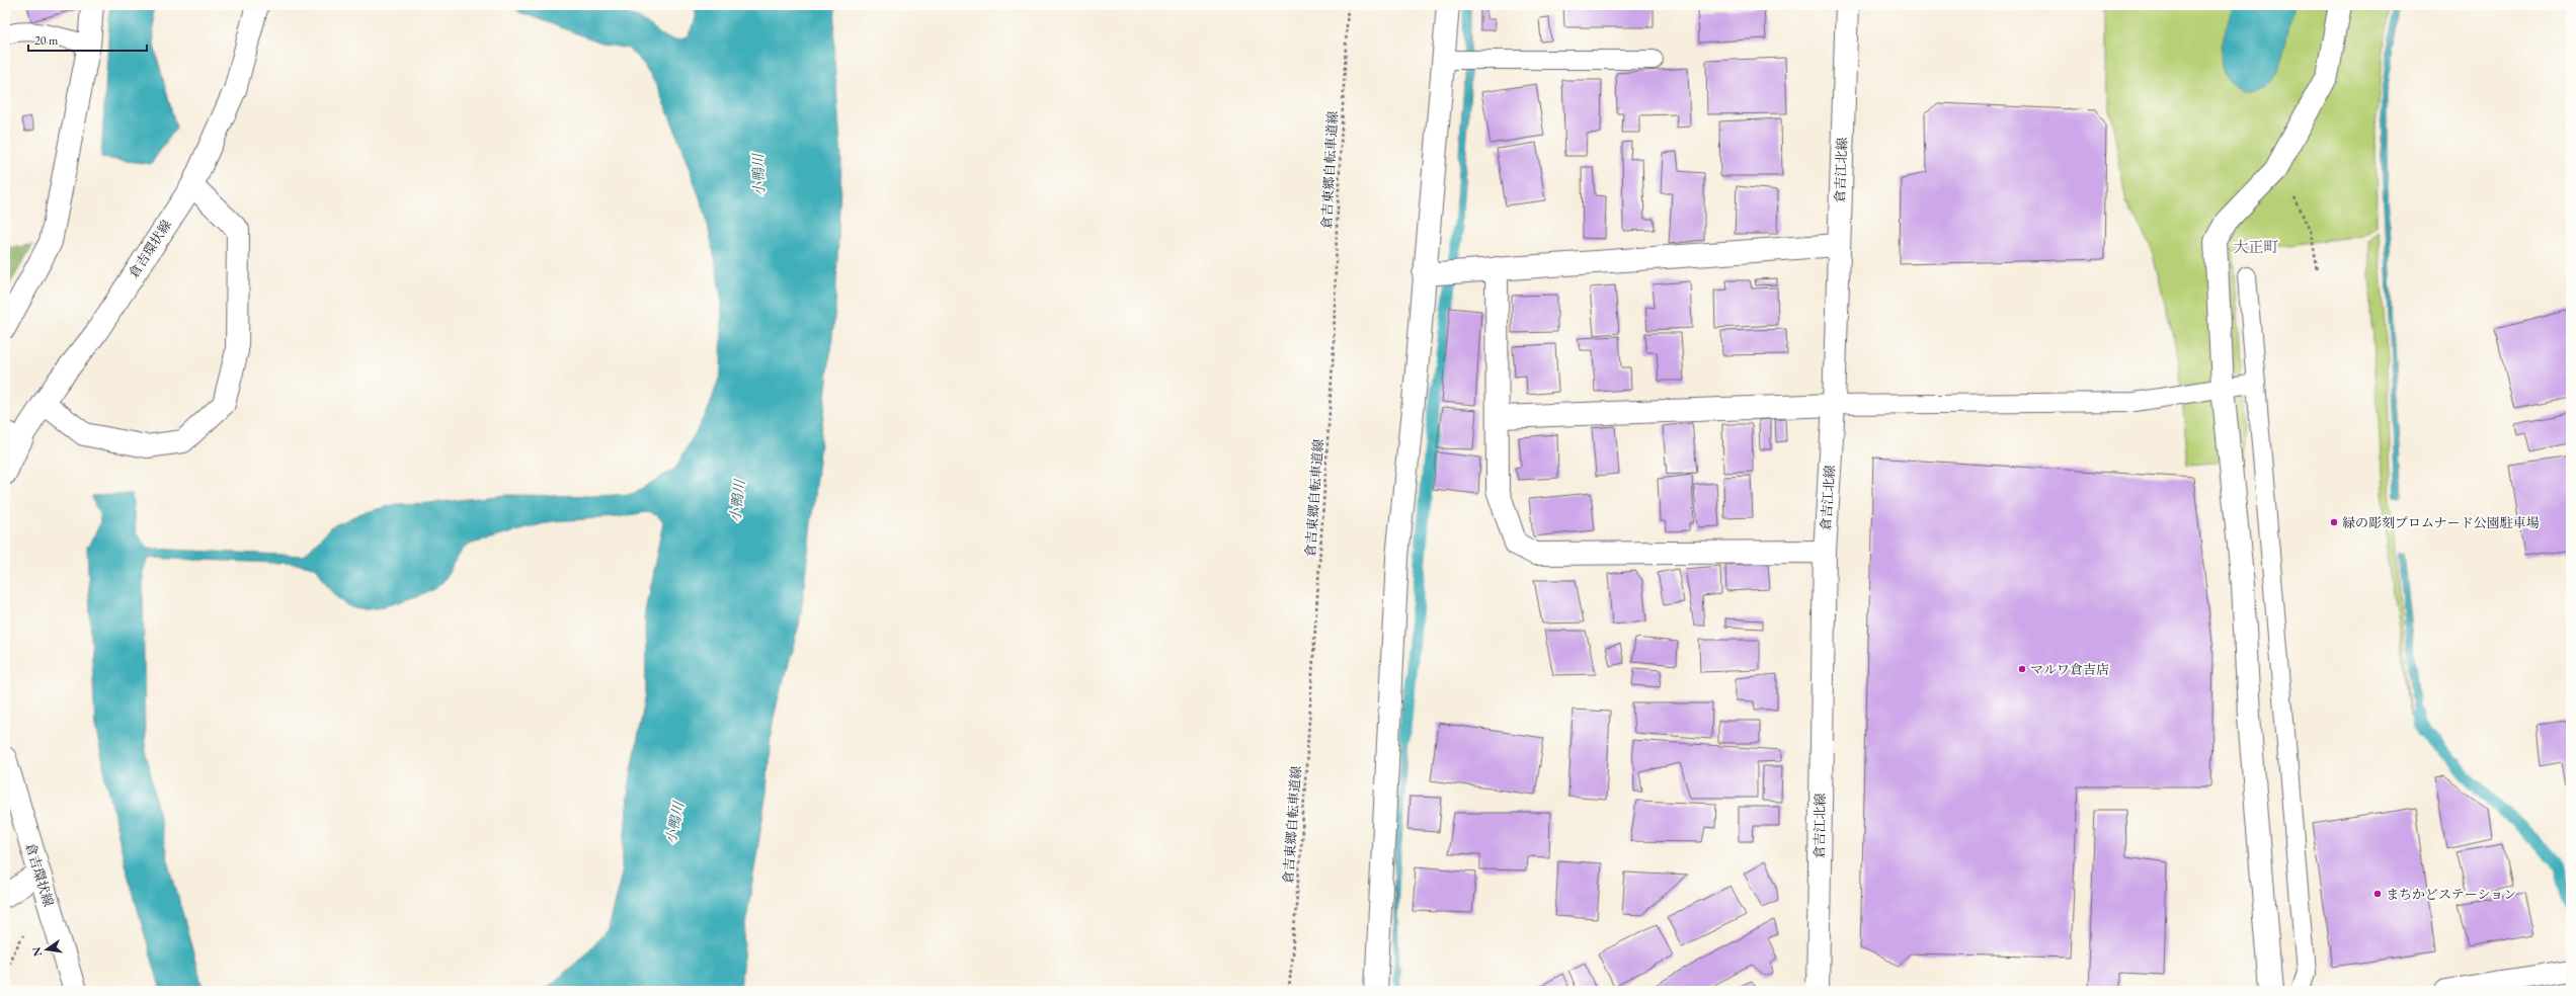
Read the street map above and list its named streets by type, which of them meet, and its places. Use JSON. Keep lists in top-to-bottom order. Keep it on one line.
{"streets":{"street":["倉吉江北線","倉吉環状線"],"path":["倉吉東郷自転車道線"]},"districts":["大正町"],"water":["小鴨川"],"places":["緑の彫刻プロムナード公園駐車場","マルワ倉吉店","まちかどステーション"],"scale_bar":"20 m","north":"left"}
